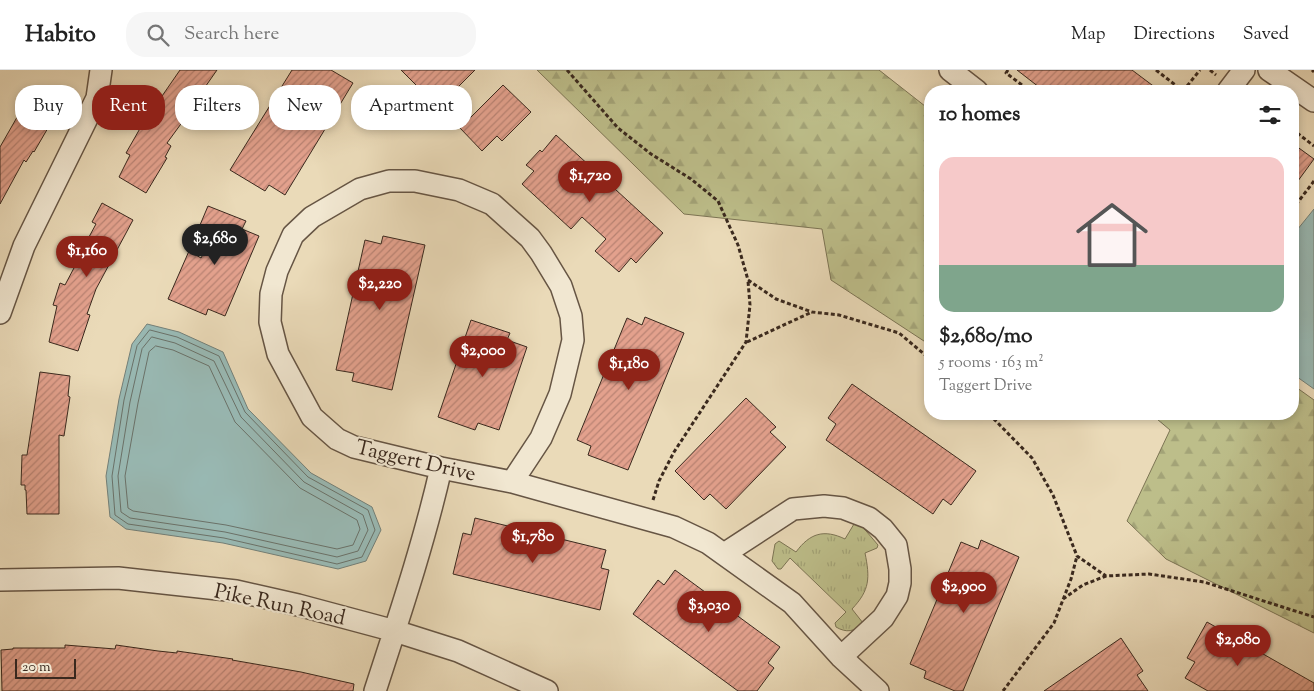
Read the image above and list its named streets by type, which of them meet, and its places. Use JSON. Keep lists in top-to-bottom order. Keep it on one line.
{"streets":{"street":["Taggert Drive","Pike Run Road"]},"scale_bar":"20 m","page":{"header":"Habito","search":"Search here","nav":["Map","Directions","Saved"],"chip":["Buy","Rent","Filters","New","Apartment"],"heading":"10 homes","list":[{"name":"$2,680/mo","note":"5 rooms · 163 m² · Taggert Drive"}],"price":["$1,720","$2,680","$1,160","$2,220","$2,000","$1,180","$1,780","$2,900","$3,030","$2,080"],"scale":"20 m"}}
